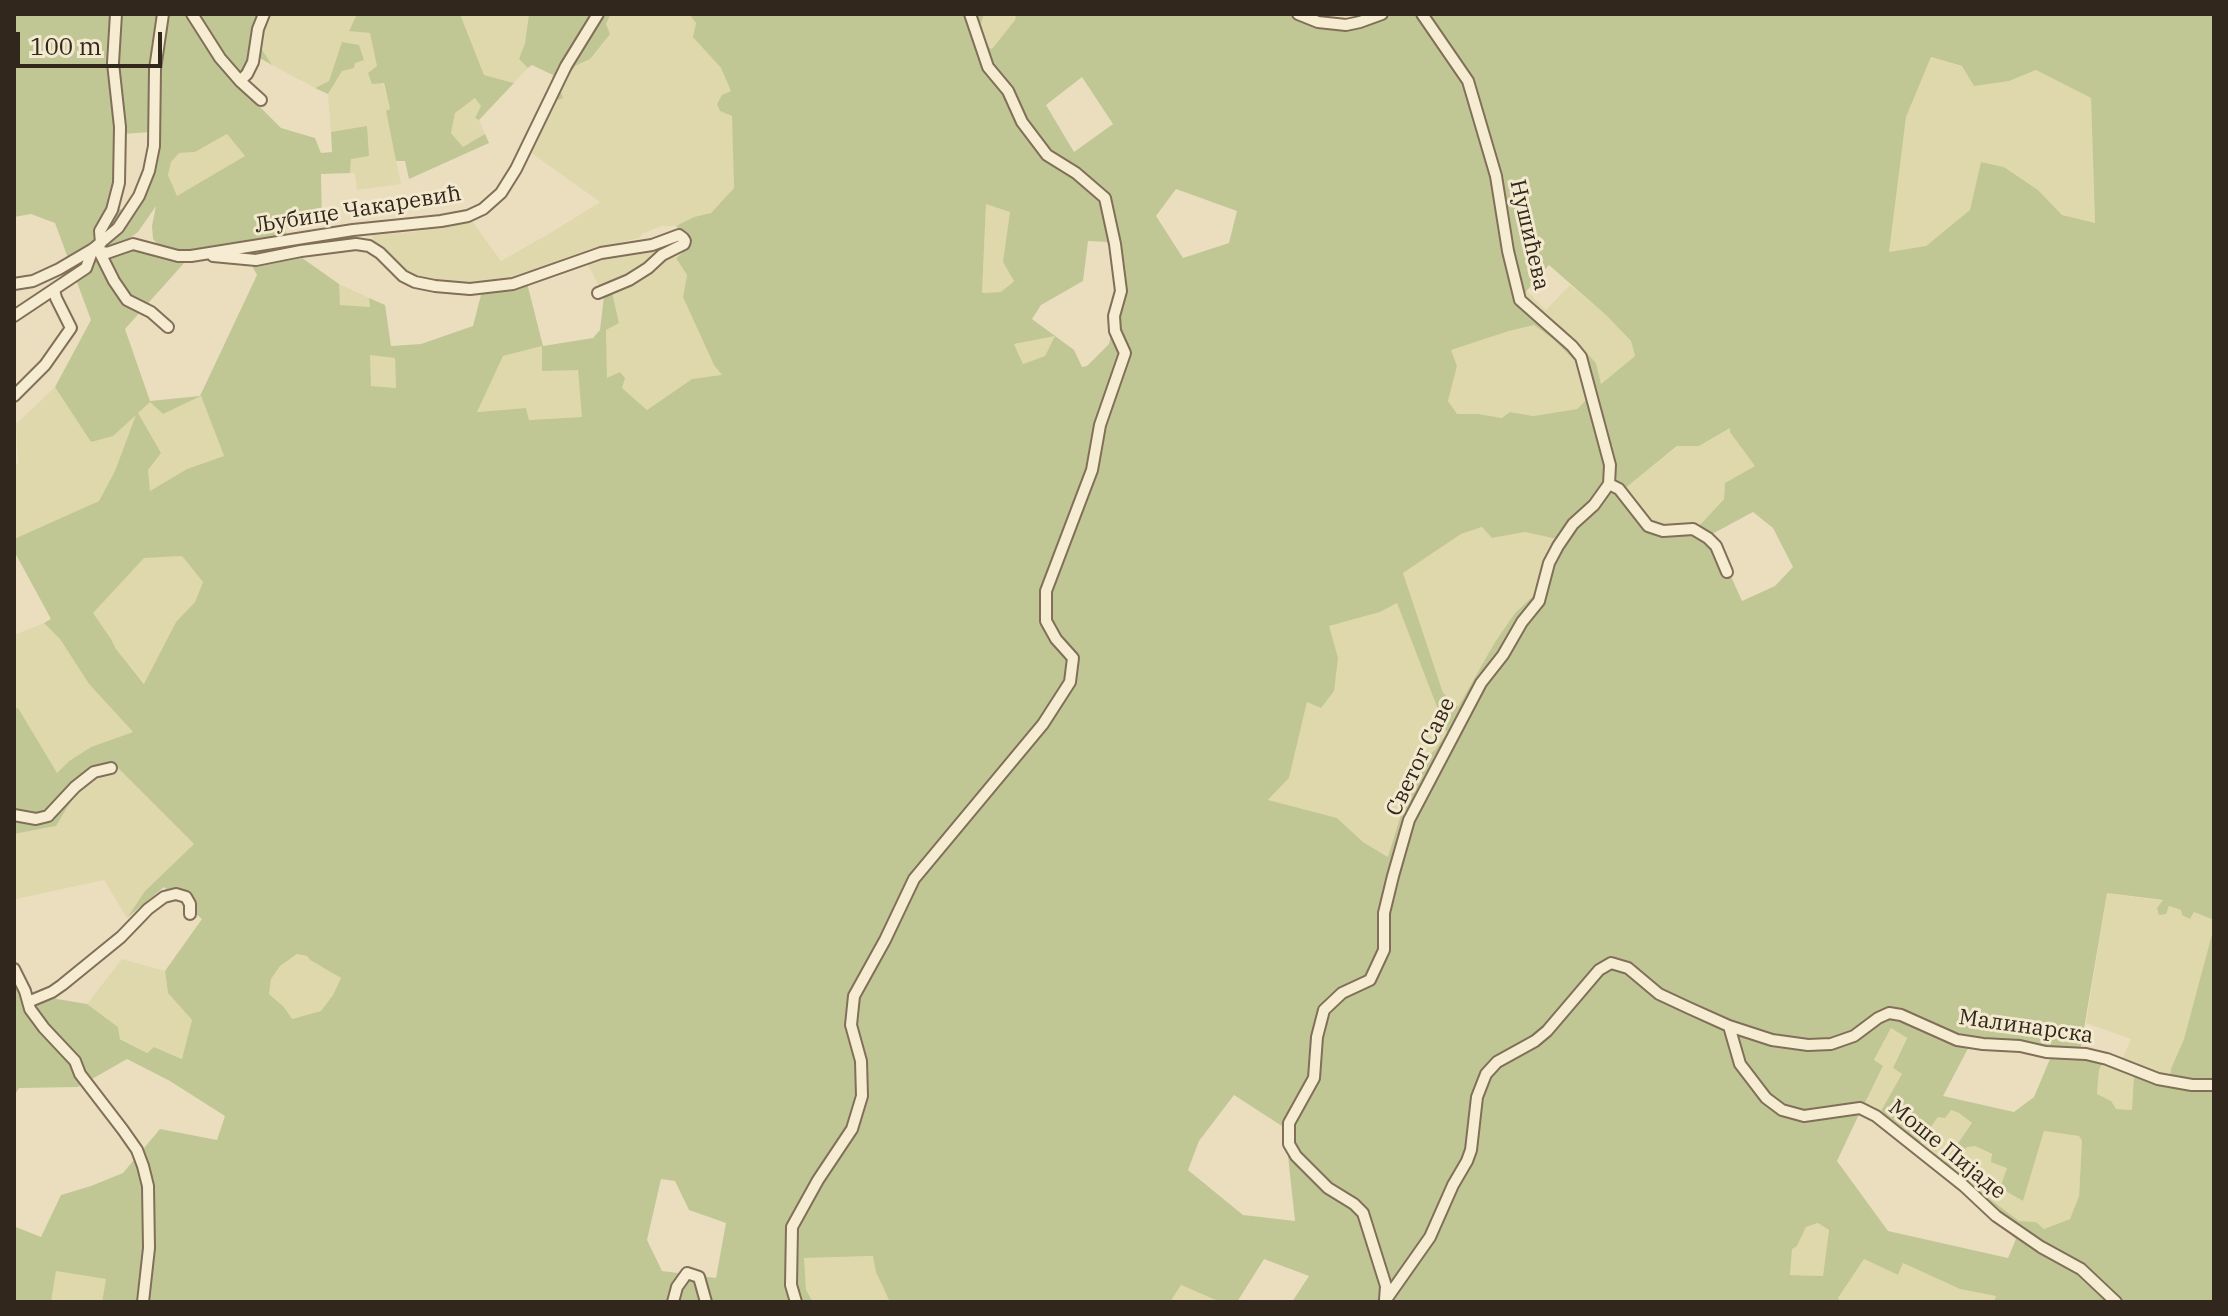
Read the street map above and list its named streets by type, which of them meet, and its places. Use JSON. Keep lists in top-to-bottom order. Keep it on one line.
{"streets":{"street":["Љубице Чакаревић","Нушићева","Светог Саве","Малинарска","Моше Пијаде"]},"crossings":[["Нушићева","Светог Саве"],["Светог Саве","Малинарска"],["Малинарска","Моше Пијаде"]],"scale_bar":"100 m"}
